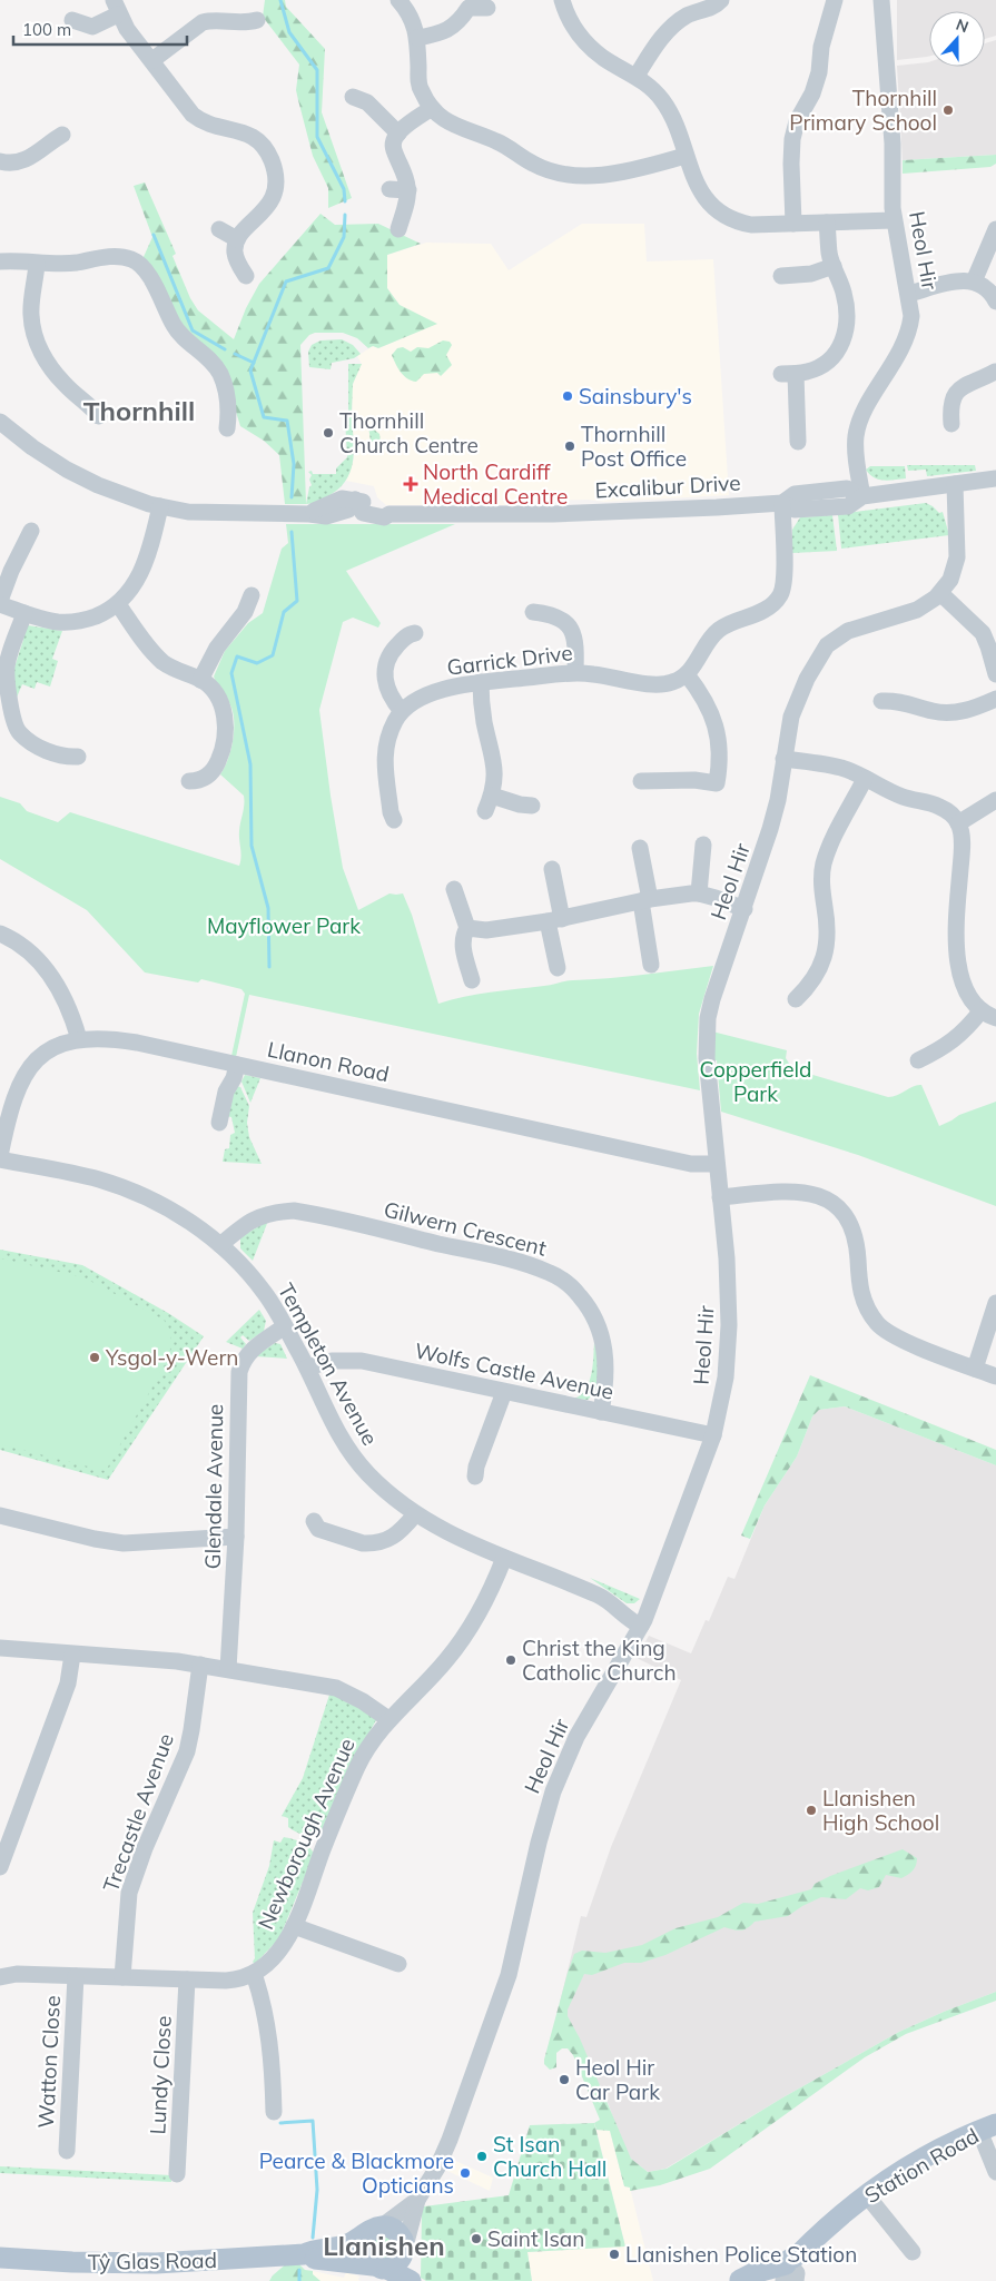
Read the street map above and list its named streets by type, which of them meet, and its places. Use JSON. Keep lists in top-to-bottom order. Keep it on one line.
{"streets":{"main road":["Station Road","Tŷ Glas Road"],"street":["Heol Hir","Excalibur Drive","Garrick Drive","Llanon Road","Gilwern Crescent","Templeton Avenue","Wolfs Castle Avenue","Glendale Avenue","Trecastle Avenue","Newborough Avenue","Watton Close","Lundy Close"]},"crossings":[["Heol Hir","Excalibur Drive"],["Heol Hir","Llanon Road"],["Heol Hir","Templeton Avenue"],["Heol Hir","Wolfs Castle Avenue"],["Heol Hir","Tŷ Glas Road"],["Llanon Road","Templeton Avenue"],["Gilwern Crescent","Templeton Avenue"],["Gilwern Crescent","Wolfs Castle Avenue"],["Templeton Avenue","Wolfs Castle Avenue"],["Templeton Avenue","Glendale Avenue"],["Templeton Avenue","Newborough Avenue"]],"districts":["Thornhill","Llanishen"],"parks":["Mayflower Park","Copperfield Park"],"places":{"other":["Thornhill Primary School","Sainsbury's","Thornhill Church Centre","Thornhill Post Office","Ysgol-y-Wern","Christ the King Catholic Church","Llanishen High School","Heol Hir Car Park","St Isan Church Hall","Pearce & Blackmore Opticians","Saint Isan","Llanishen Police Station"],"health":["North Cardiff Medical Centre"]},"scale_bar":"100 m","north":"top"}
